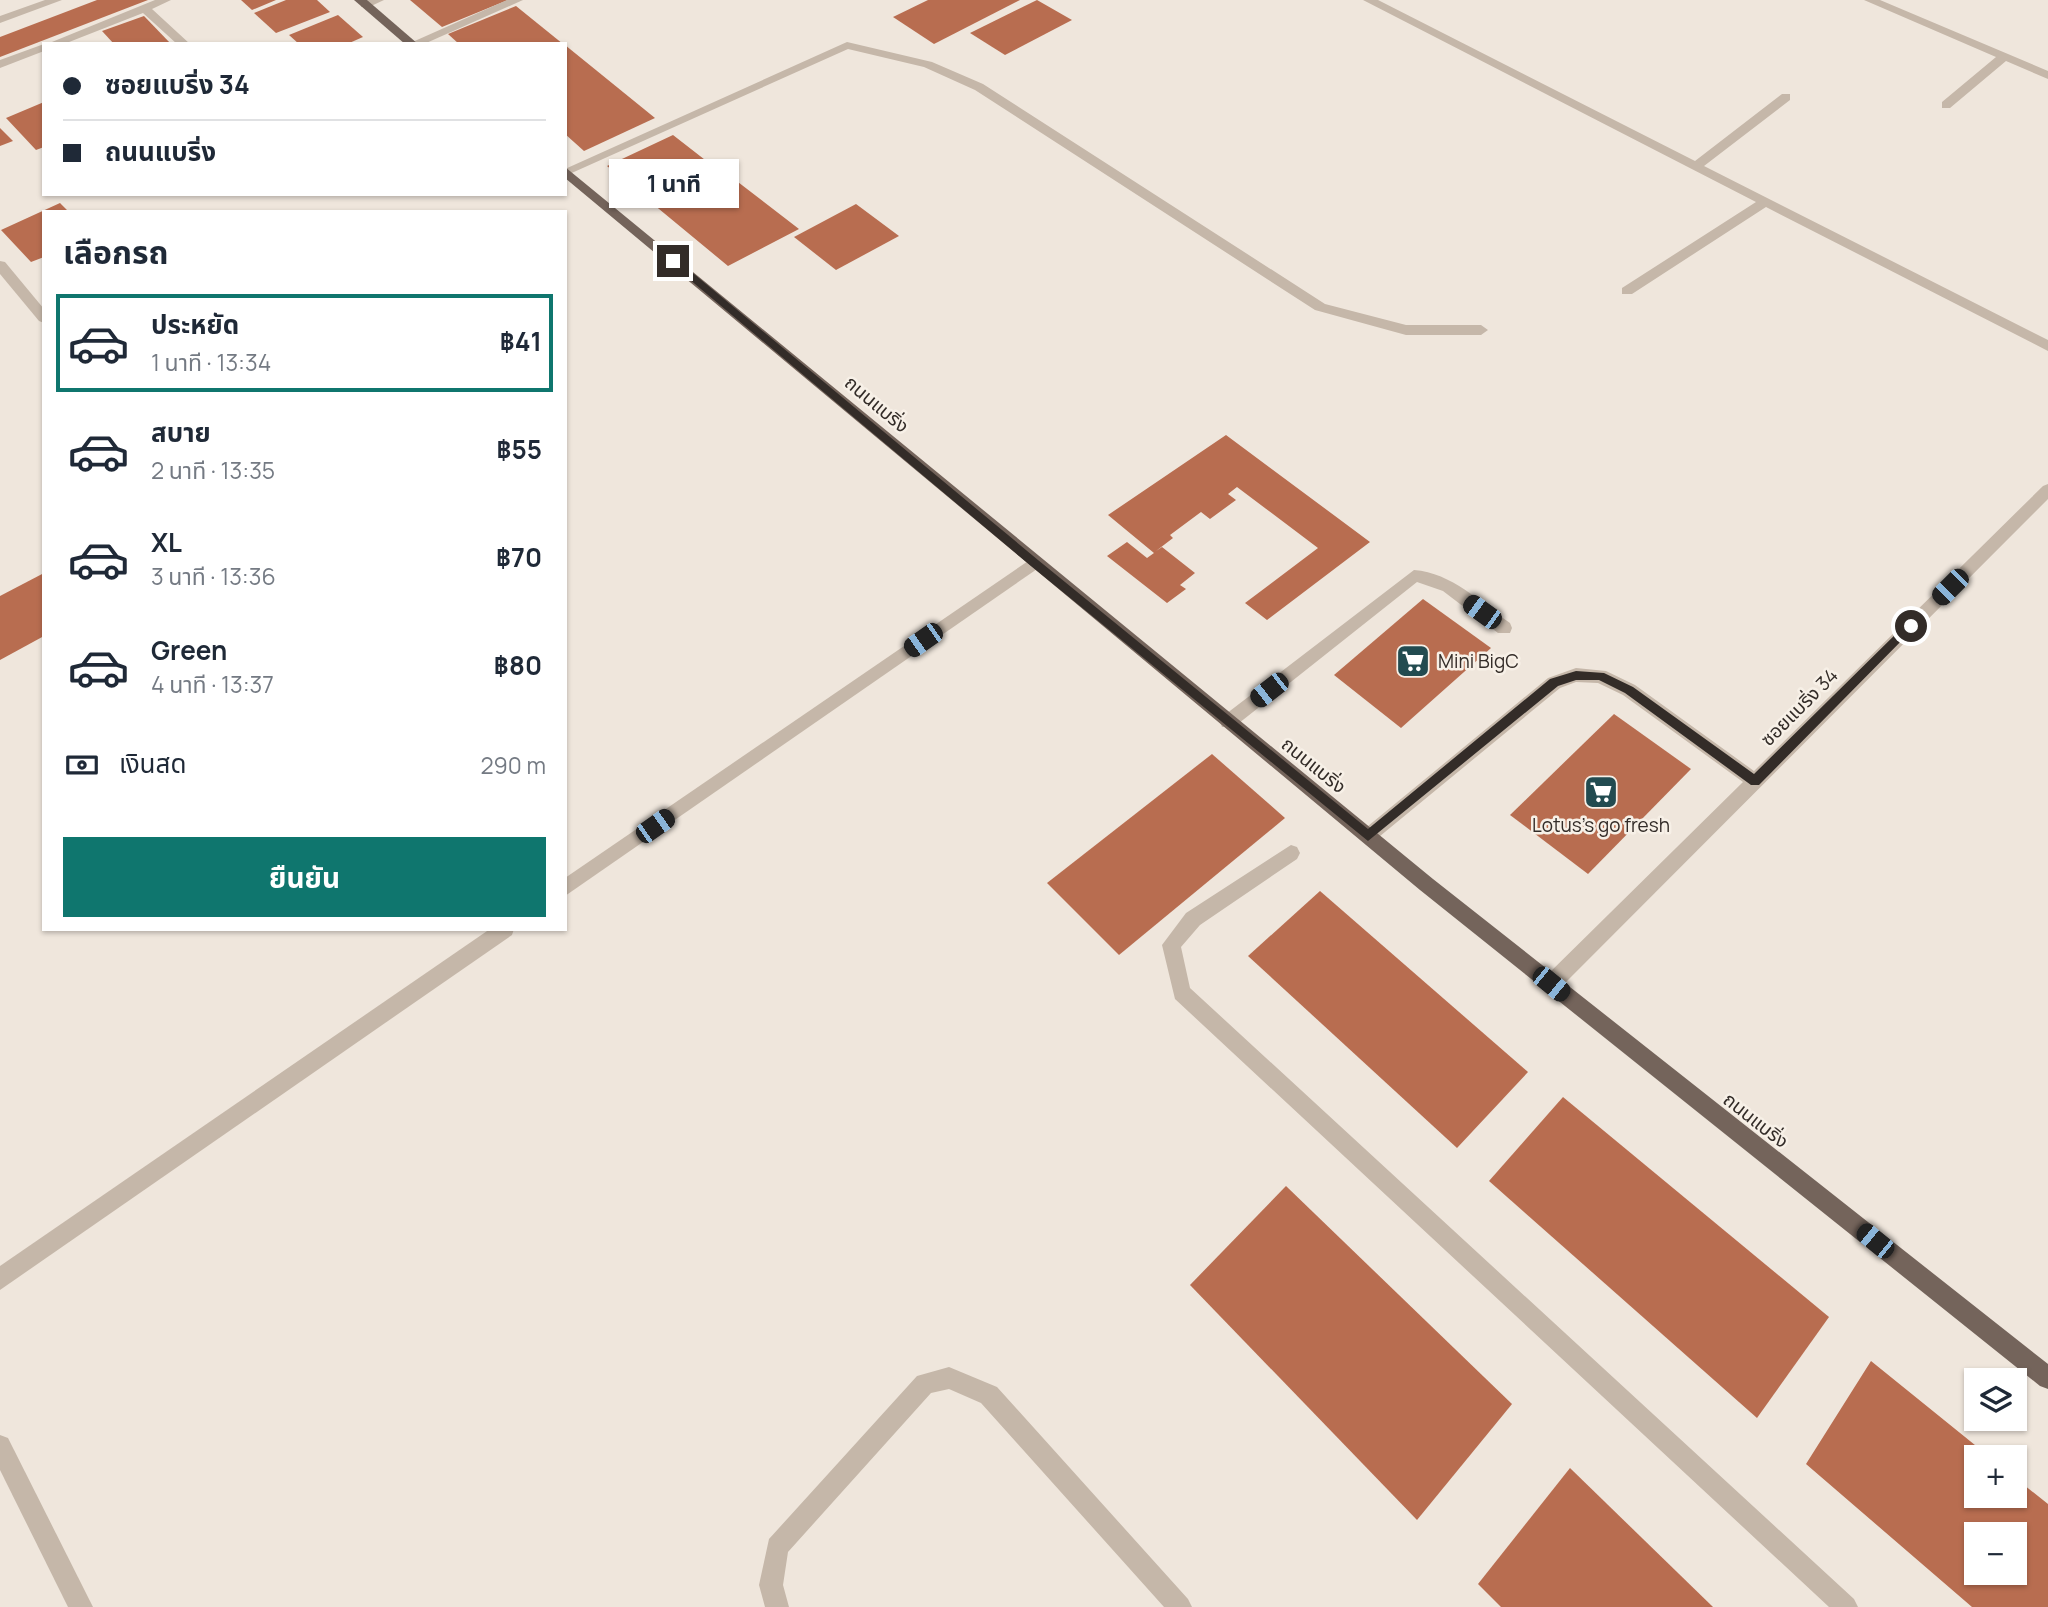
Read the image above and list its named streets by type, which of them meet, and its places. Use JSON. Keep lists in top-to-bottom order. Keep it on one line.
{"streets":{"main road":["ถนนแบริ่ง"],"street":["ซอยแบริ่ง 34"]},"crossings":[["ถนนแบริ่ง","ซอยแบริ่ง 34"]],"places":{"supermarket":["Mini BigC","Lotus's go fresh"]},"page":{"banner":["ซอยแบริ่ง 34","ถนนแบริ่ง"],"bubble":"1 นาที","heading":"เลือกรถ","list":[{"name":"ประหยัด","note":"1 นาที · 13:34","value":"฿41"},{"name":"สบาย","note":"2 นาที · 13:35","value":"฿55"},{"name":"XL","note":"3 นาที · 13:36","value":"฿70"},{"name":"Green","note":"4 นาที · 13:37","value":"฿80"}],"pay":["เงินสด","290 m"],"buttons":"ยืนยัน","map_buttons":["+","−"]}}
